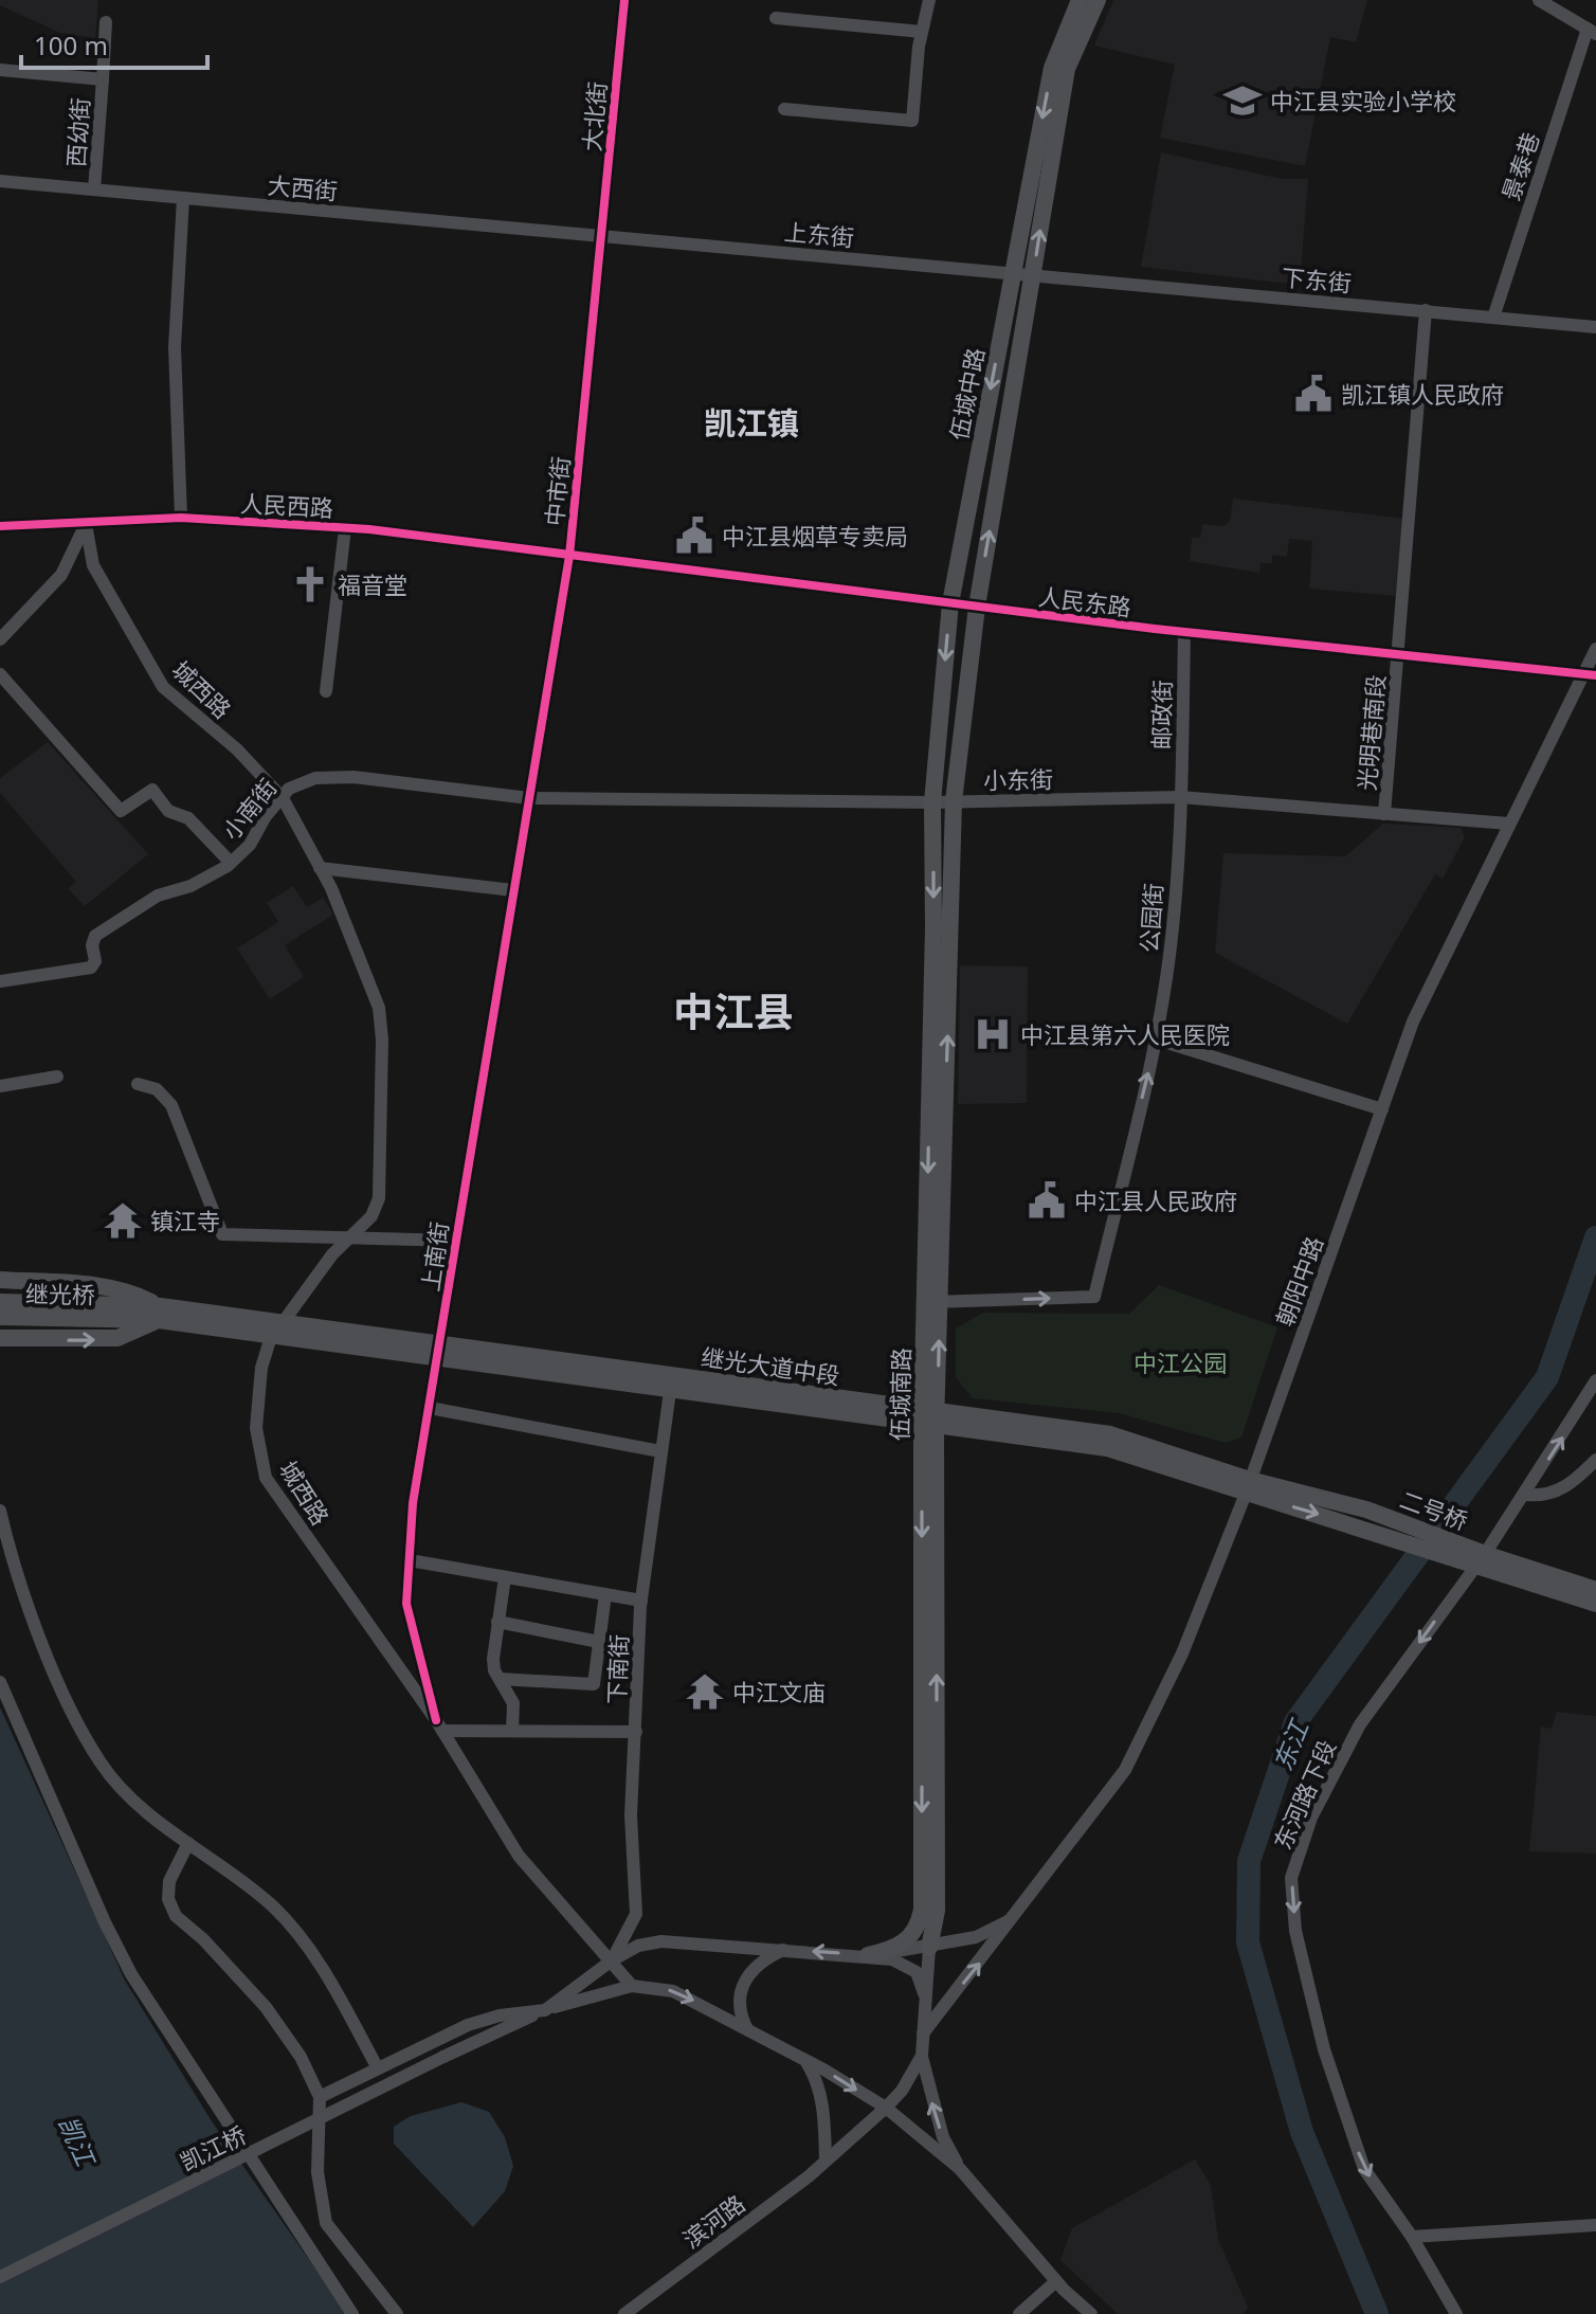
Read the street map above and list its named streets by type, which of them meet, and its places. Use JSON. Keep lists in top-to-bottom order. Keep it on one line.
{"streets":{"main road":["伍城中路","继光桥","继光大道中段","伍城南路","二号桥"],"street":["大北街","西幼街","景泰巷","大西街","上东街","下东街","中市街","人民西路","人民东路","城西路","邮政街","光明巷南段","小东街","小南街","公园街","上南街","朝阳中路","下南街","东河路下段","凯江桥","滨河路"]},"crossings":[["大北街","大西街"],["大北街","上东街"],["大北街","中市街"],["西幼街","大西街"],["景泰巷","下东街"],["大西街","上东街"],["大西街","中市街"],["上东街","下东街"],["上东街","伍城中路"],["上东街","中市街"],["下东街","伍城中路"],["下东街","光明巷南段"],["伍城中路","人民东路"],["伍城中路","小东街"],["伍城中路","伍城南路"],["中市街","人民西路"],["中市街","人民东路"],["中市街","小东街"],["中市街","小南街"],["中市街","上南街"],["人民西路","人民东路"],["人民西路","城西路"],["人民东路","邮政街"],["人民东路","光明巷南段"],["人民东路","朝阳中路"],["城西路","小南街"],["城西路","上南街"],["城西路","继光大道中段"],["城西路","下南街"],["邮政街","小东街"],["邮政街","公园街"],["光明巷南段","小东街"],["小东街","小南街"],["小东街","公园街"],["小东街","上南街"],["小东街","朝阳中路"],["小东街","伍城南路"],["小南街","上南街"],["公园街","伍城南路"],["上南街","继光大道中段"],["朝阳中路","继光大道中段"],["继光大道中段","伍城南路"],["继光大道中段","二号桥"],["继光大道中段","下南街"],["二号桥","东河路下段"]],"one_way":["公园街"],"districts":["凯江镇","中江县"],"water":["东江","凯江"],"parks":["中江公园"],"places":{"school or university":["中江县实验小学校"],"public building":["凯江镇人民政府","中江县烟草专卖局","中江县人民政府"],"church":["福音堂"],"hospital":["中江县第六人民医院"],"temple":["镇江寺","中江文庙"]},"scale_bar":"100 m"}
